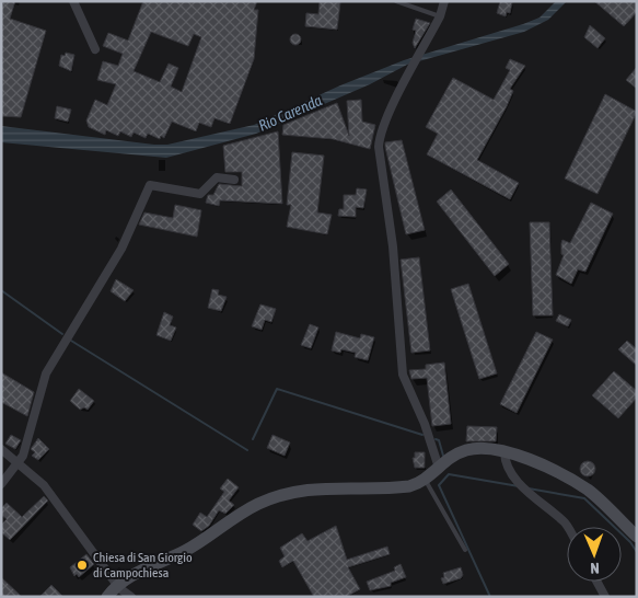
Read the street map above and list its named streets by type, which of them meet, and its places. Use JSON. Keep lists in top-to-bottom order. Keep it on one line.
{"water":["Rio Carenda"],"places":["Chiesa di San Giorgio di Campochiesa"],"north":"bottom"}
